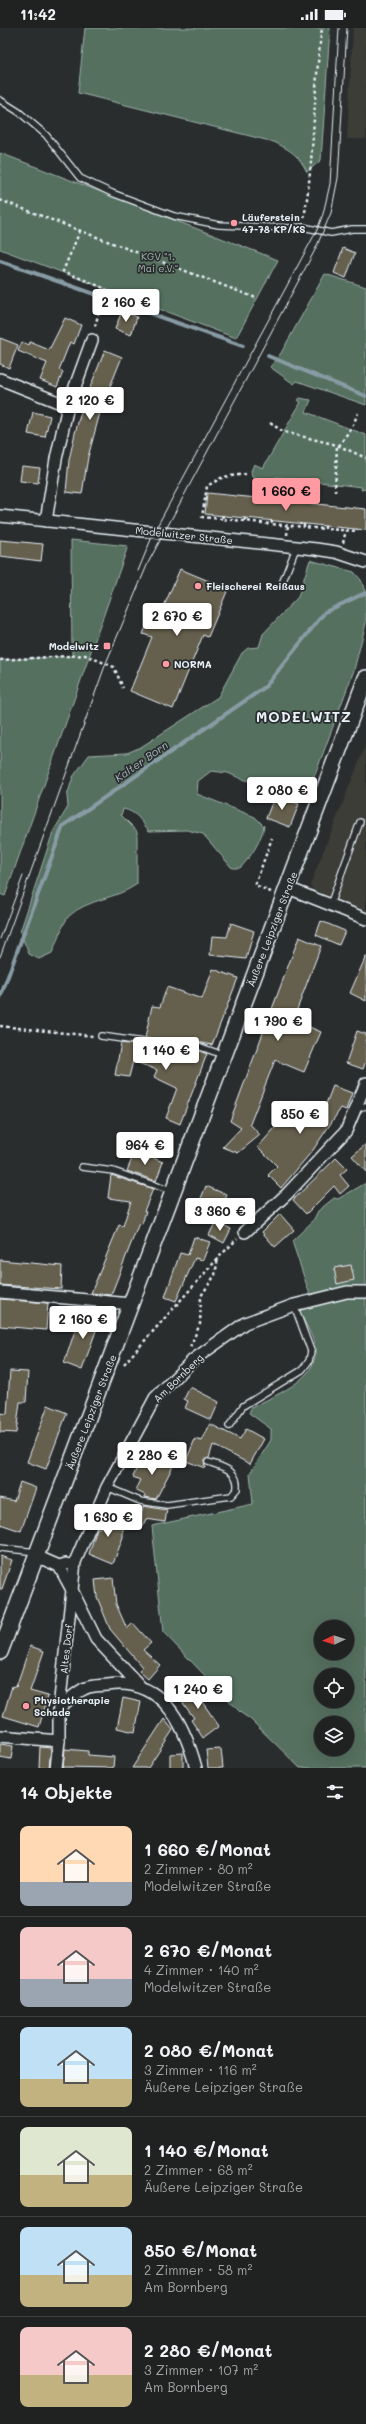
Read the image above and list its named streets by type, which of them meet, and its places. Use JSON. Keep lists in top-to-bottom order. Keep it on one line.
{"streets":{"street":["Modelwitzer Straße","Äußere Leipziger Straße","Am Bornberg","Altes Dorf"]},"crossings":[["Am Bornberg","Altes Dorf"]],"districts":["MODELWITZ"],"water":["Kalter Born"],"parks":["KGV \"1. Mai e.V.\""],"places":{"other":["Läuferstein 47-78 KP/KS","Fleischerei Reißaus","NORMA","Physiotherapie Schade"],"transit":["Modelwitz"]},"north":"left","page":{"status":"11:42","price":["2 160 €","2 120 €","1 660 €","2 670 €","2 080 €","1 790 €","1 140 €","850 €","964 €","3 360 €","2 160 €","2 280 €","1 630 €","1 240 €"],"heading":"14 Objekte","list":[{"name":"1 660 €/Monat","note":"2 Zimmer · 80 m² · Modelwitzer Straße"},{"name":"2 670 €/Monat","note":"4 Zimmer · 140 m² · Modelwitzer Straße"},{"name":"2 080 €/Monat","note":"3 Zimmer · 116 m² · Äußere Leipziger Straße"},{"name":"1 140 €/Monat","note":"2 Zimmer · 68 m² · Äußere Leipziger Straße"},{"name":"850 €/Monat","note":"2 Zimmer · 58 m² · Am Bornberg"},{"name":"2 280 €/Monat","note":"3 Zimmer · 107 m² · Am Bornberg"}]}}
